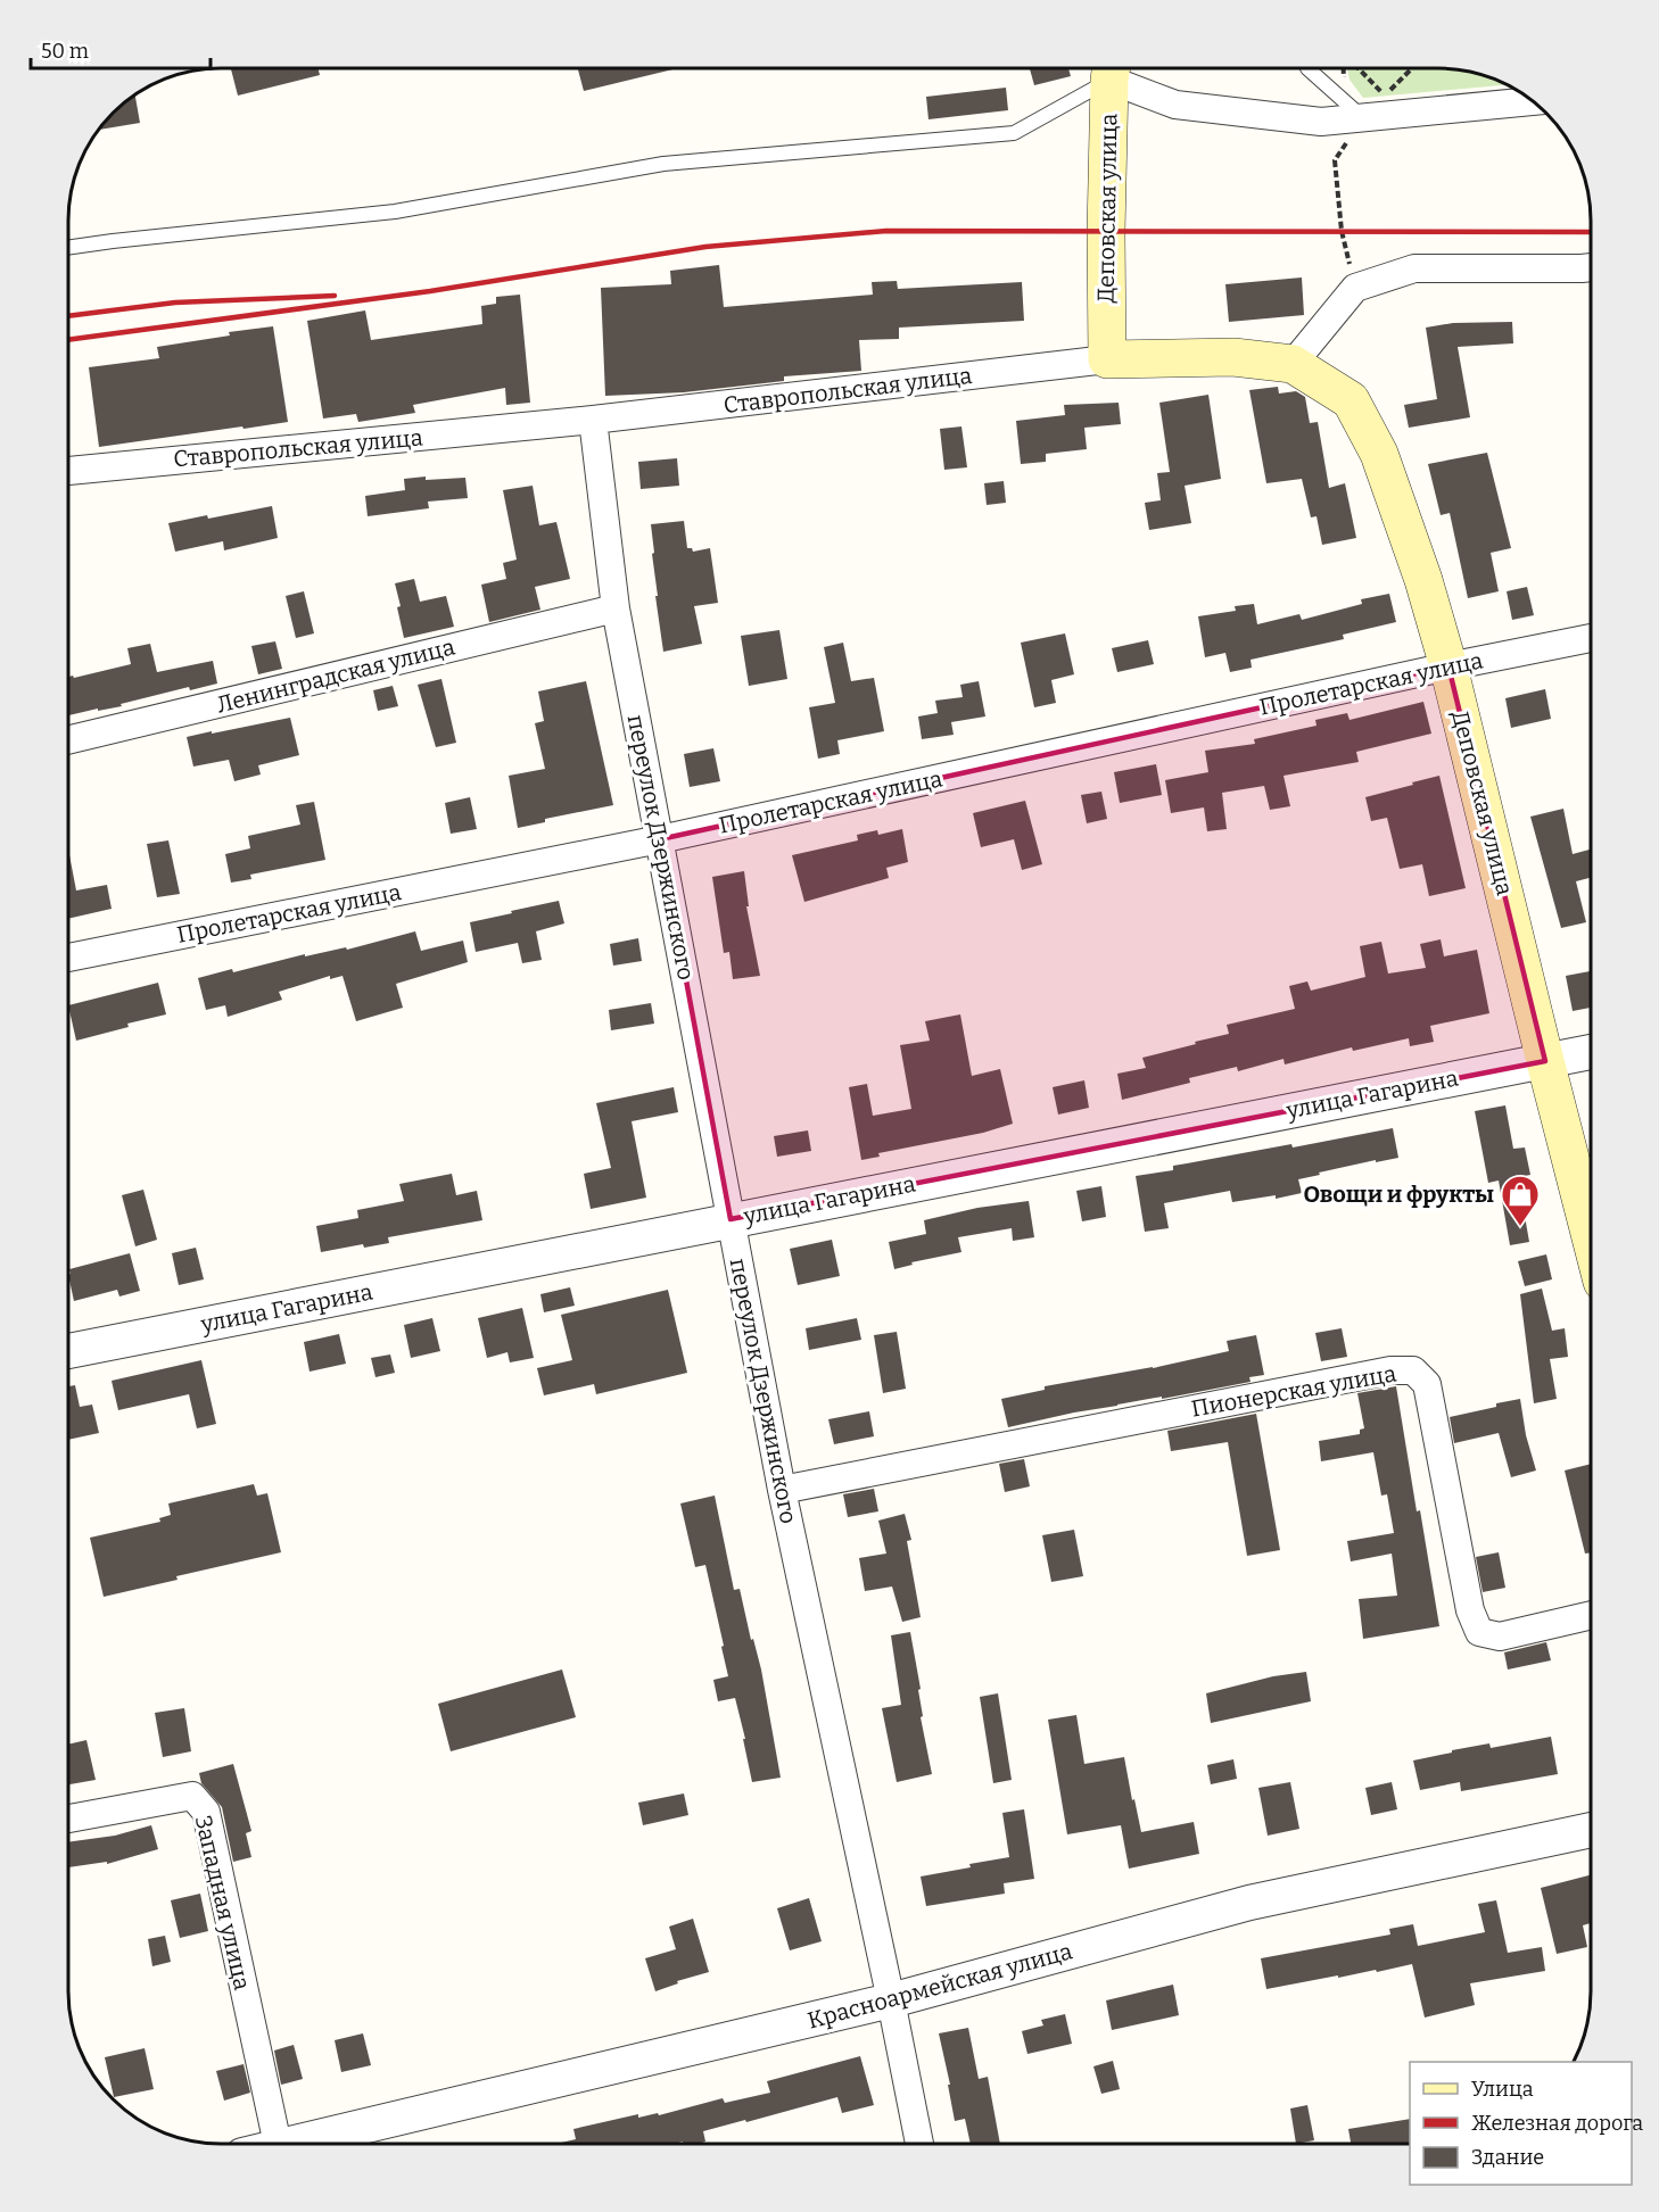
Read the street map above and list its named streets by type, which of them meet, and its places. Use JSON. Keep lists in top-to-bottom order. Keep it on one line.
{"streets":{"main road":["Деповская улица","Ставропольская улица"],"street":["Ленинградская улица","Пролетарская улица","переулок Дзержинского","улица Гагарина","Пионерская улица","Западная улица","Красноармейская улица"]},"crossings":[["Деповская улица","Ставропольская улица"],["Деповская улица","Пролетарская улица"],["Деповская улица","улица Гагарина"],["Ставропольская улица","переулок Дзержинского"],["Ленинградская улица","переулок Дзержинского"],["Пролетарская улица","переулок Дзержинского"],["переулок Дзержинского","улица Гагарина"],["переулок Дзержинского","Пионерская улица"],["переулок Дзержинского","Красноармейская улица"]],"places":{"shop":["Овощи и фрукты"]},"legend":["Улица","Железная дорога","Здание"],"scale_bar":"50 m"}
